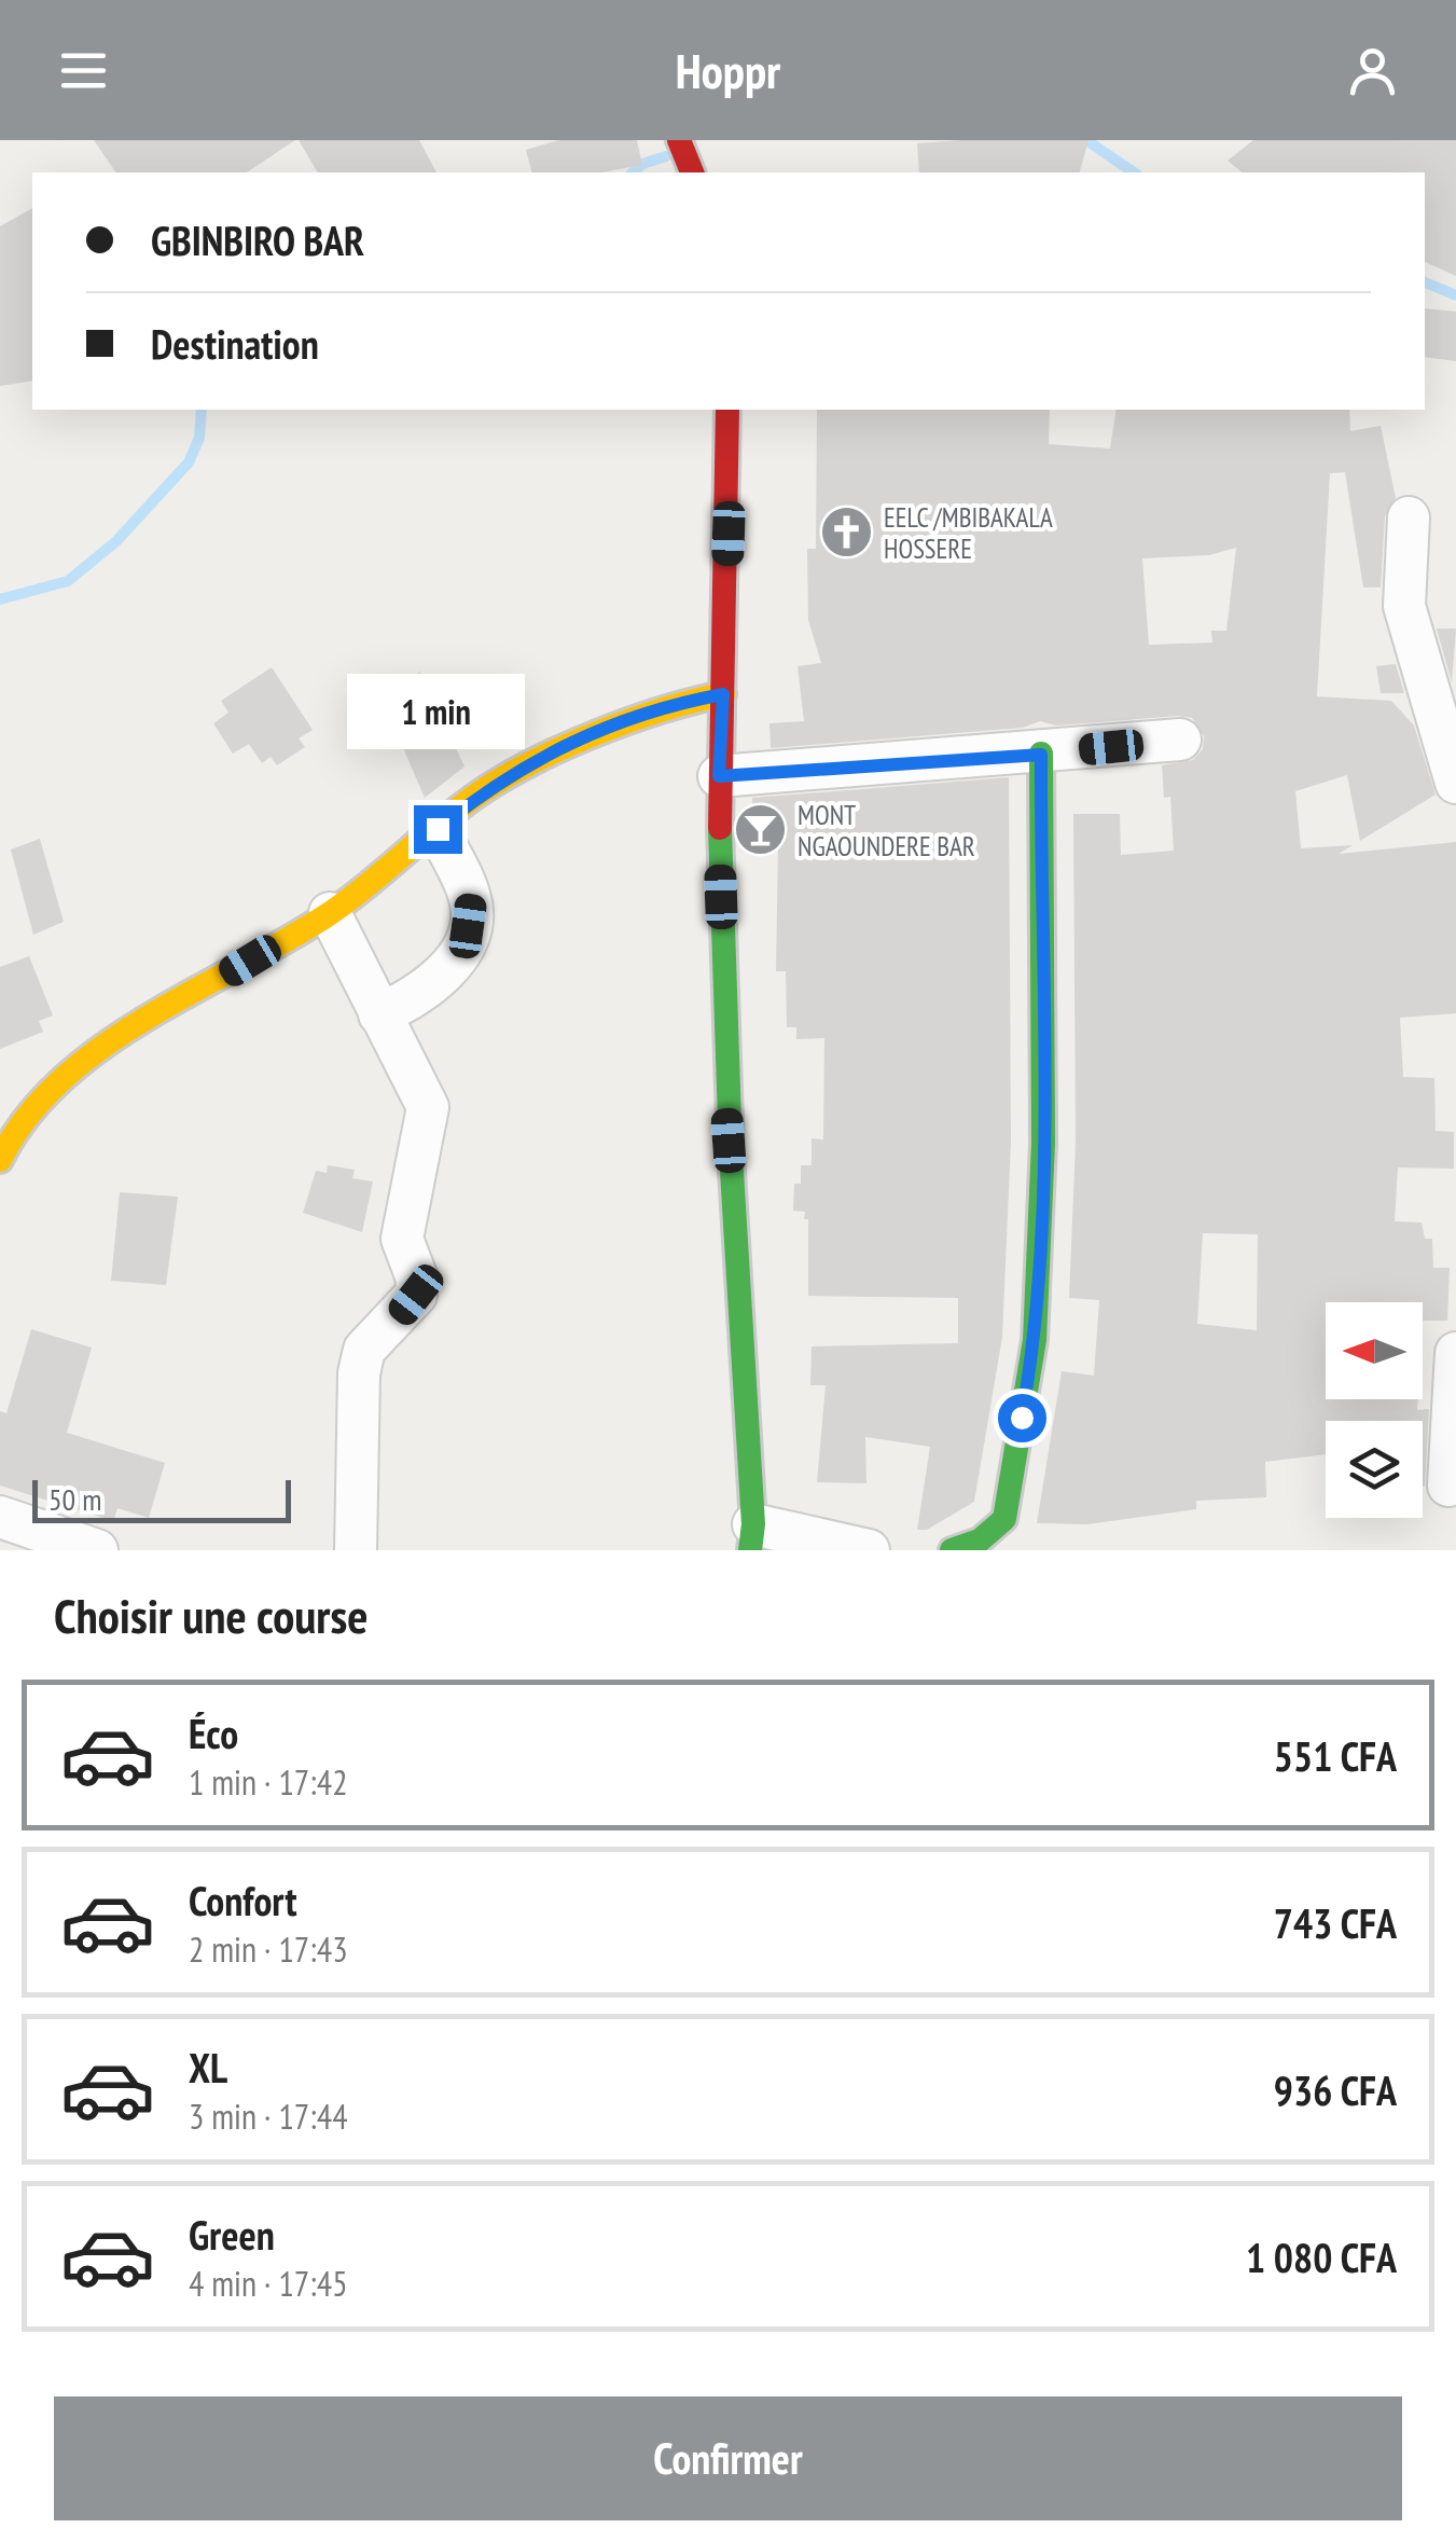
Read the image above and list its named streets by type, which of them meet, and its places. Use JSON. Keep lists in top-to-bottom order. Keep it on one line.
{"places":{"church":["EELC /MBIBAKALA HOSSERE"],"bar":["MONT NGAOUNDERE BAR"]},"scale_bar":"50 m","north":"left","page":{"header":"Hoppr","banner":["GBINBIRO BAR","Destination"],"bubble":"1 min","scale":"50 m","heading":"Choisir une course","list":[{"name":"Éco","note":"1 min · 17:42","value":"551 CFA"},{"name":"Confort","note":"2 min · 17:43","value":"743 CFA"},{"name":"XL","note":"3 min · 17:44","value":"936 CFA"},{"name":"Green","note":"4 min · 17:45","value":"1 080 CFA"}],"buttons":"Confirmer"}}
